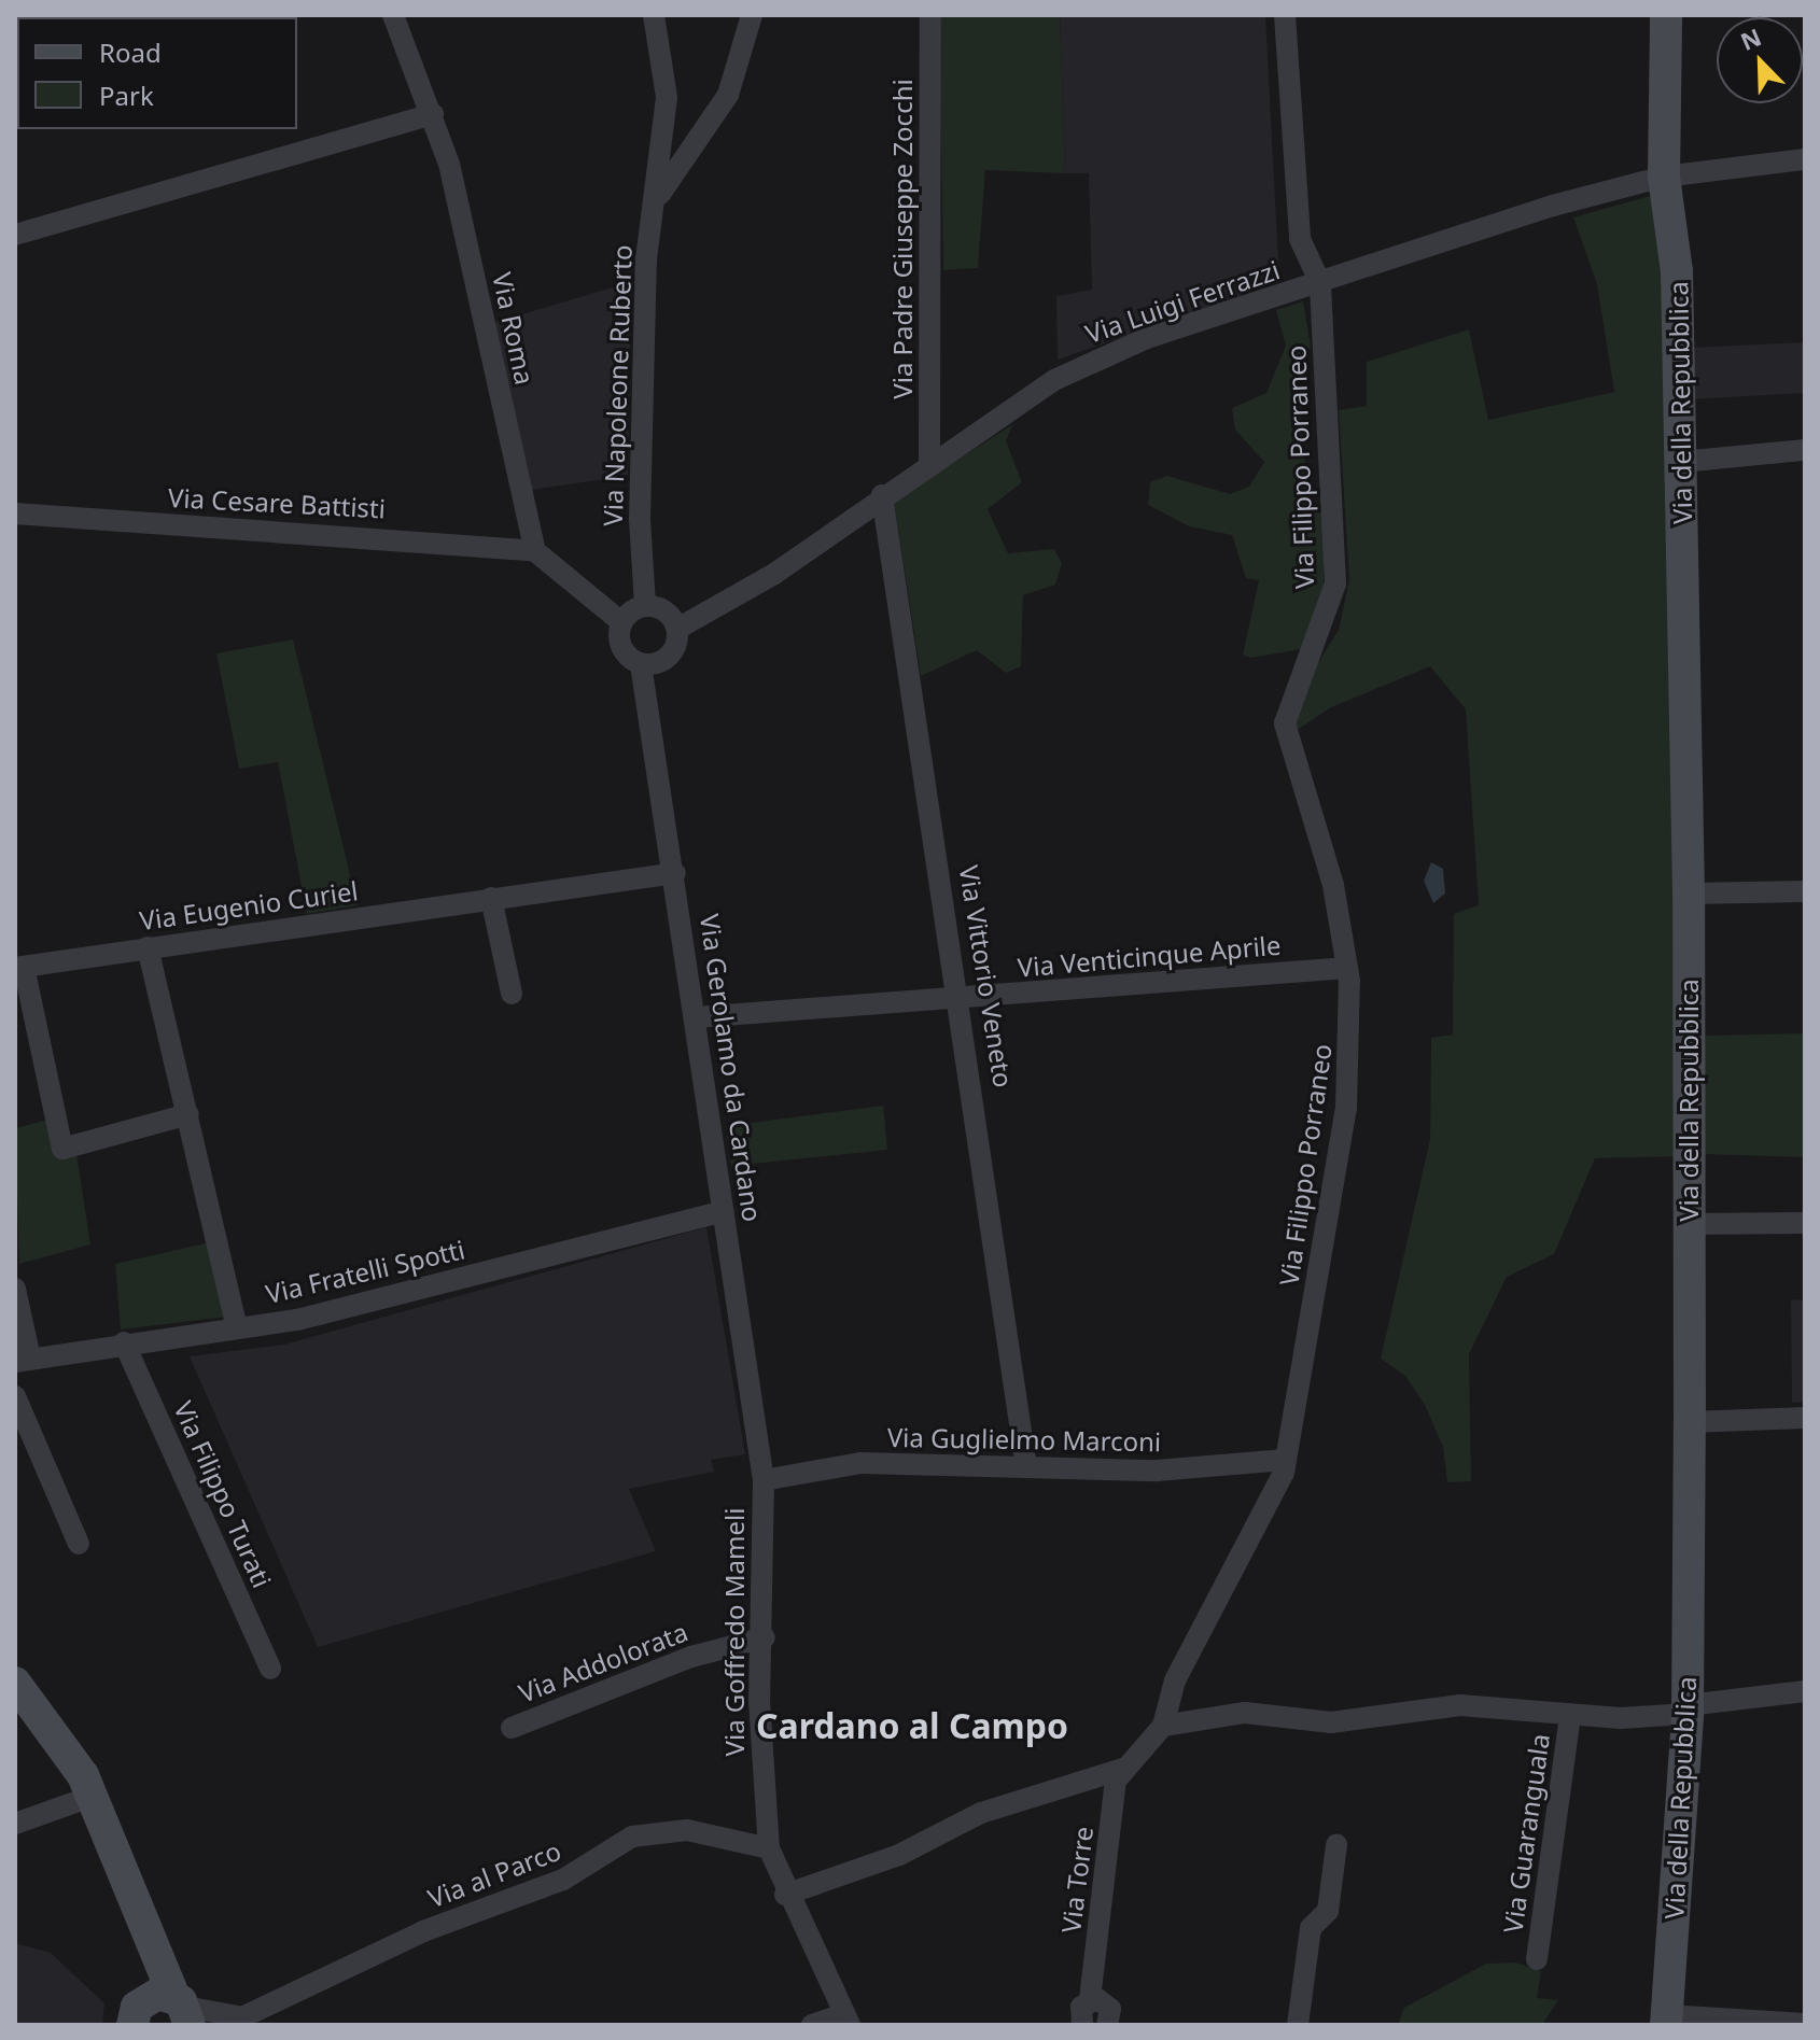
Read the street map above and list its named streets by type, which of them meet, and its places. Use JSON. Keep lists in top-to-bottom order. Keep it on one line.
{"streets":{"street":["Via Padre Giuseppe Zocchi","Via Luigi Ferrazzi","Via Roma","Via Napoleone Ruberto","Via della Repubblica","Via Filippo Porraneo","Via Cesare Battisti","Via Eugenio Curiel","Via Venticinque Aprile","Via Vittorio Veneto","Via Gerolamo da Cardano","Via Fratelli Spotti","Via Guglielmo Marconi","Via Filippo Turati","Via Goffredo Mameli","Via Addolorata","Via Guaranguala","Via al Parco","Via Torre"]},"crossings":[["Via Padre Giuseppe Zocchi","Via Luigi Ferrazzi"],["Via Luigi Ferrazzi","Via Napoleone Ruberto"],["Via Luigi Ferrazzi","Via della Repubblica"],["Via Luigi Ferrazzi","Via Filippo Porraneo"],["Via Luigi Ferrazzi","Via Vittorio Veneto"],["Via Luigi Ferrazzi","Via Gerolamo da Cardano"],["Via Roma","Via Cesare Battisti"],["Via Napoleone Ruberto","Via Gerolamo da Cardano"],["Via della Repubblica","Via Guaranguala"],["Via Filippo Porraneo","Via Venticinque Aprile"],["Via Filippo Porraneo","Via Guglielmo Marconi"],["Via Filippo Porraneo","Via Guaranguala"],["Via Filippo Porraneo","Via Torre"],["Via Eugenio Curiel","Via Gerolamo da Cardano"],["Via Venticinque Aprile","Via Vittorio Veneto"],["Via Venticinque Aprile","Via Gerolamo da Cardano"],["Via Vittorio Veneto","Via Guglielmo Marconi"],["Via Gerolamo da Cardano","Via Fratelli Spotti"],["Via Gerolamo da Cardano","Via Guglielmo Marconi"],["Via Gerolamo da Cardano","Via Goffredo Mameli"],["Via Fratelli Spotti","Via Filippo Turati"],["Via Guglielmo Marconi","Via Goffredo Mameli"],["Via Goffredo Mameli","Via Addolorata"],["Via Goffredo Mameli","Via al Parco"]],"districts":["Cardano al Campo"],"legend":["Road","Park"],"north":"top left"}
